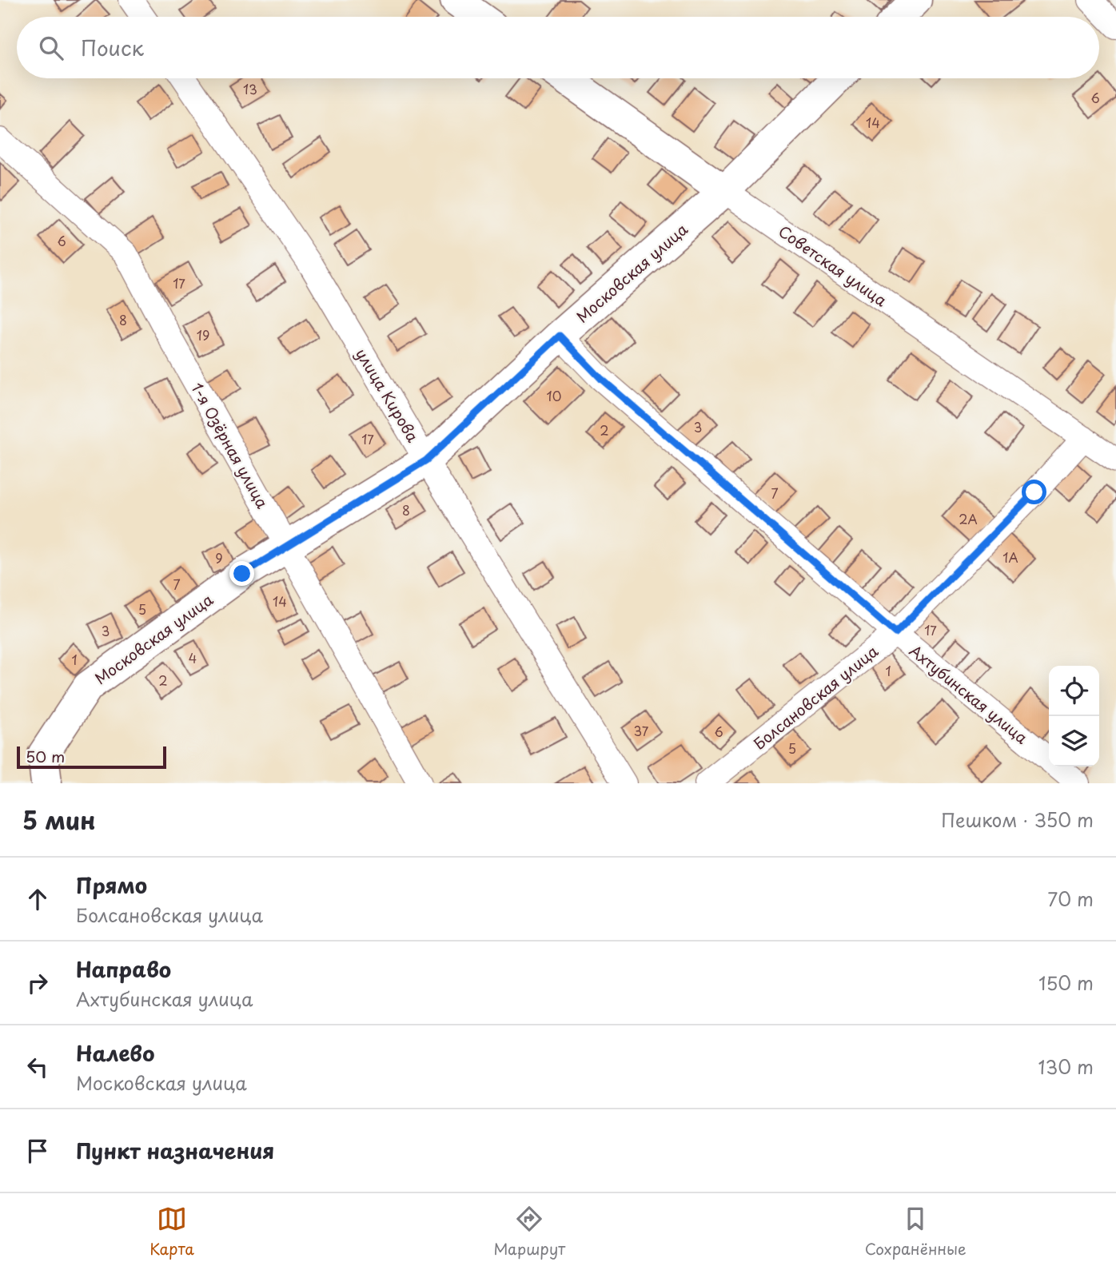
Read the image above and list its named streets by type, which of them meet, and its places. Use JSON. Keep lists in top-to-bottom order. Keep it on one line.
{"streets":{"street":["Советская улица","Московская улица","улица Кирова","1-я Озёрная улица","Ахтубинская улица","Болсановская улица"]},"crossings":[["Советская улица","Московская улица"],["Советская улица","Болсановская улица"],["Московская улица","улица Кирова"],["Московская улица","1-я Озёрная улица"],["Московская улица","Ахтубинская улица"],["Ахтубинская улица","Болсановская улица"]],"house_numbers":["13","6","14","6","17","8","19","10","3","2","17","7","8","2А","1А","9","7","14","5","17","3","4","1","1","2","37","6","5"],"scale_bar":"50 m","page":{"search":"Поиск","scale":"50 m","heading":["5 мин","Пешком · 350 m"],"list":[["Прямо","Болсановская улица","70 m"],["Направо","Ахтубинская улица","150 m"],["Налево","Московская улица","130 m"],"Пункт назначения"],"nav":["Карта","Маршрут","Сохранённые"]}}
